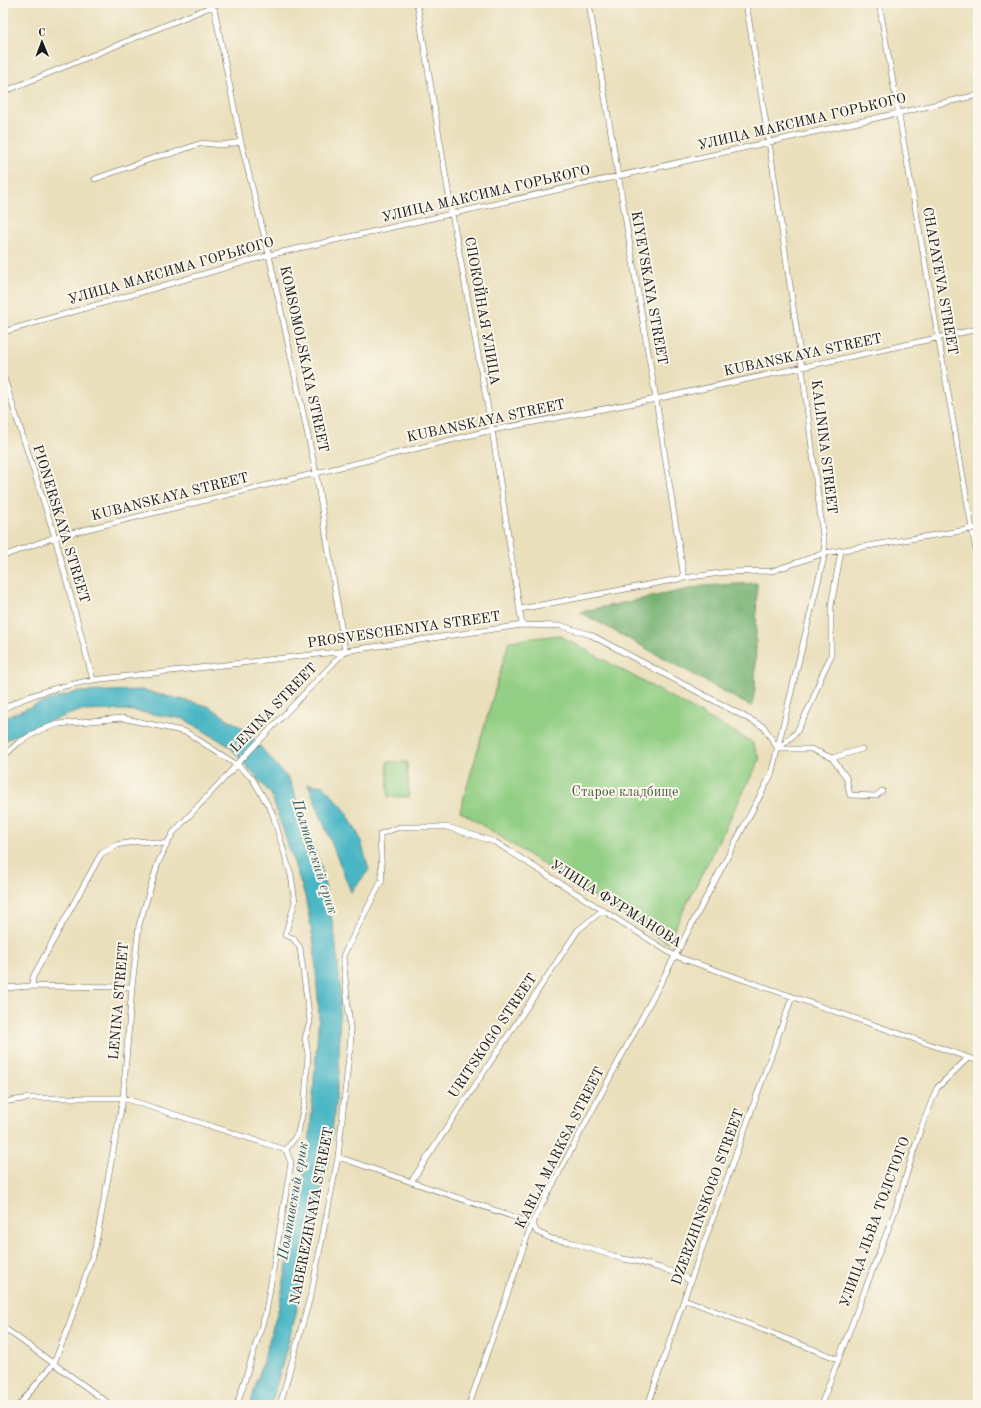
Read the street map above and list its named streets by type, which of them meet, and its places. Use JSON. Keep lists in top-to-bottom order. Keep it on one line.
{"streets":{"street":["УЛИЦА МАКСИМА ГОРЬКОГО","CHAPAYEVA STREET","KIYEVSKAYA STREET","СПОКОЙНАЯ УЛИЦА","KUBANSKAYA STREET","KOMSOMOLSKAYA STREET","KALININA STREET","PIONERSKAYA STREET","PROSVESCHENIYA STREET","LENINA STREET","УЛИЦА ФУРМАНОВА","URITSKOGO STREET","KARLA MARKSA STREET","DZERZHINSKOGO STREET","NABEREZHNAYA STREET","УЛИЦА ЛЬВА ТОЛСТОГО"]},"crossings":[["УЛИЦА МАКСИМА ГОРЬКОГО","CHAPAYEVA STREET"],["УЛИЦА МАКСИМА ГОРЬКОГО","KIYEVSKAYA STREET"],["УЛИЦА МАКСИМА ГОРЬКОГО","СПОКОЙНАЯ УЛИЦА"],["УЛИЦА МАКСИМА ГОРЬКОГО","KOMSOMOLSKAYA STREET"],["УЛИЦА МАКСИМА ГОРЬКОГО","KALININA STREET"],["CHAPAYEVA STREET","KUBANSKAYA STREET"],["CHAPAYEVA STREET","PROSVESCHENIYA STREET"],["KIYEVSKAYA STREET","KUBANSKAYA STREET"],["KIYEVSKAYA STREET","PROSVESCHENIYA STREET"],["СПОКОЙНАЯ УЛИЦА","KUBANSKAYA STREET"],["СПОКОЙНАЯ УЛИЦА","PROSVESCHENIYA STREET"],["KUBANSKAYA STREET","KOMSOMOLSKAYA STREET"],["KUBANSKAYA STREET","KALININA STREET"],["KUBANSKAYA STREET","PIONERSKAYA STREET"],["KOMSOMOLSKAYA STREET","PROSVESCHENIYA STREET"],["KOMSOMOLSKAYA STREET","LENINA STREET"],["KALININA STREET","PROSVESCHENIYA STREET"],["KALININA STREET","KARLA MARKSA STREET"],["PIONERSKAYA STREET","PROSVESCHENIYA STREET"],["PROSVESCHENIYA STREET","LENINA STREET"],["PROSVESCHENIYA STREET","KARLA MARKSA STREET"],["LENINA STREET","NABEREZHNAYA STREET"],["УЛИЦА ФУРМАНОВА","URITSKOGO STREET"],["УЛИЦА ФУРМАНОВА","KARLA MARKSA STREET"],["УЛИЦА ФУРМАНОВА","DZERZHINSKOGO STREET"],["УЛИЦА ФУРМАНОВА","NABEREZHNAYA STREET"],["УЛИЦА ФУРМАНОВА","УЛИЦА ЛЬВА ТОЛСТОГО"]],"water":["Полтавский ерик"],"parks":["Старое кладбище"],"north":"top"}
